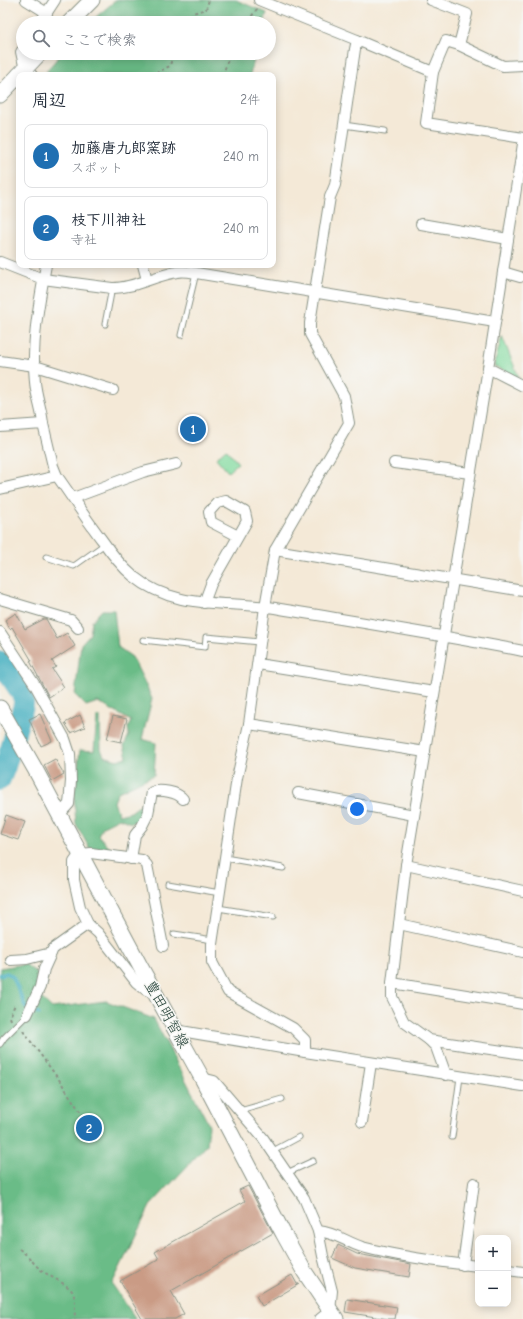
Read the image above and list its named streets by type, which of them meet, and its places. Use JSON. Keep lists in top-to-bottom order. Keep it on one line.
{"streets":{"main road":["豊田明智線"]},"page":{"search":"ここで検索","heading":["周辺","2件"],"list":[{"mark":"1","name":"加藤唐九郎窯跡","note":"スポット","value":"240 m"},{"mark":"2","name":"枝下川神社","note":"寺社","value":"240 m"}],"pins":["1","2"],"map_buttons":["+","−"]}}
